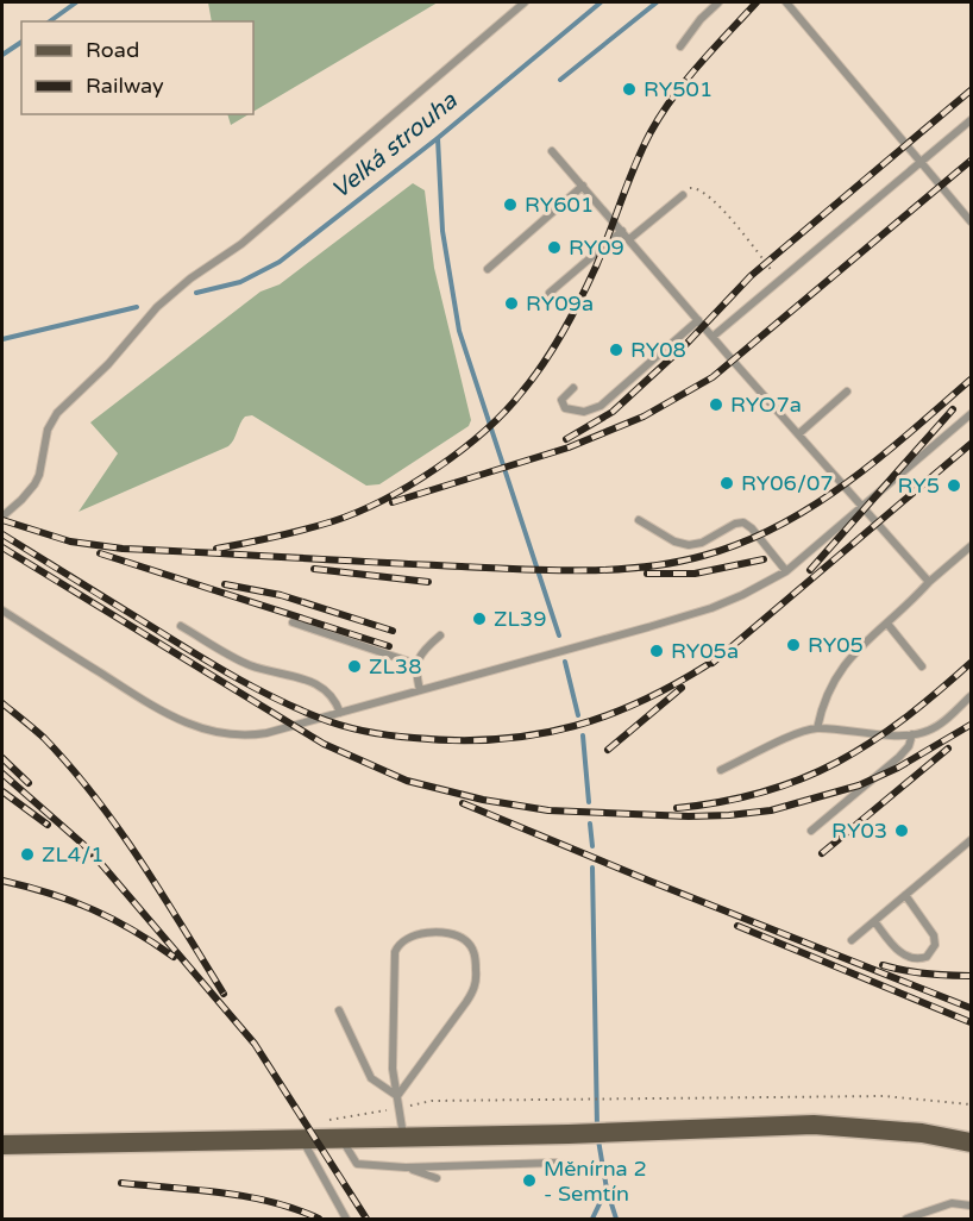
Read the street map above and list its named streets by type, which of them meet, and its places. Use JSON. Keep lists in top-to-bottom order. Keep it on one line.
{"water":["Velká strouha"],"places":["RY501","RY601","RY09","RY09a","RY08","RYO7a","RY06/07","RY5","ZL39","RY05","RY05a","ZL38","RY03","ZL4/1","Měnírna 2 - Semtín"],"legend":["Road","Railway"]}
